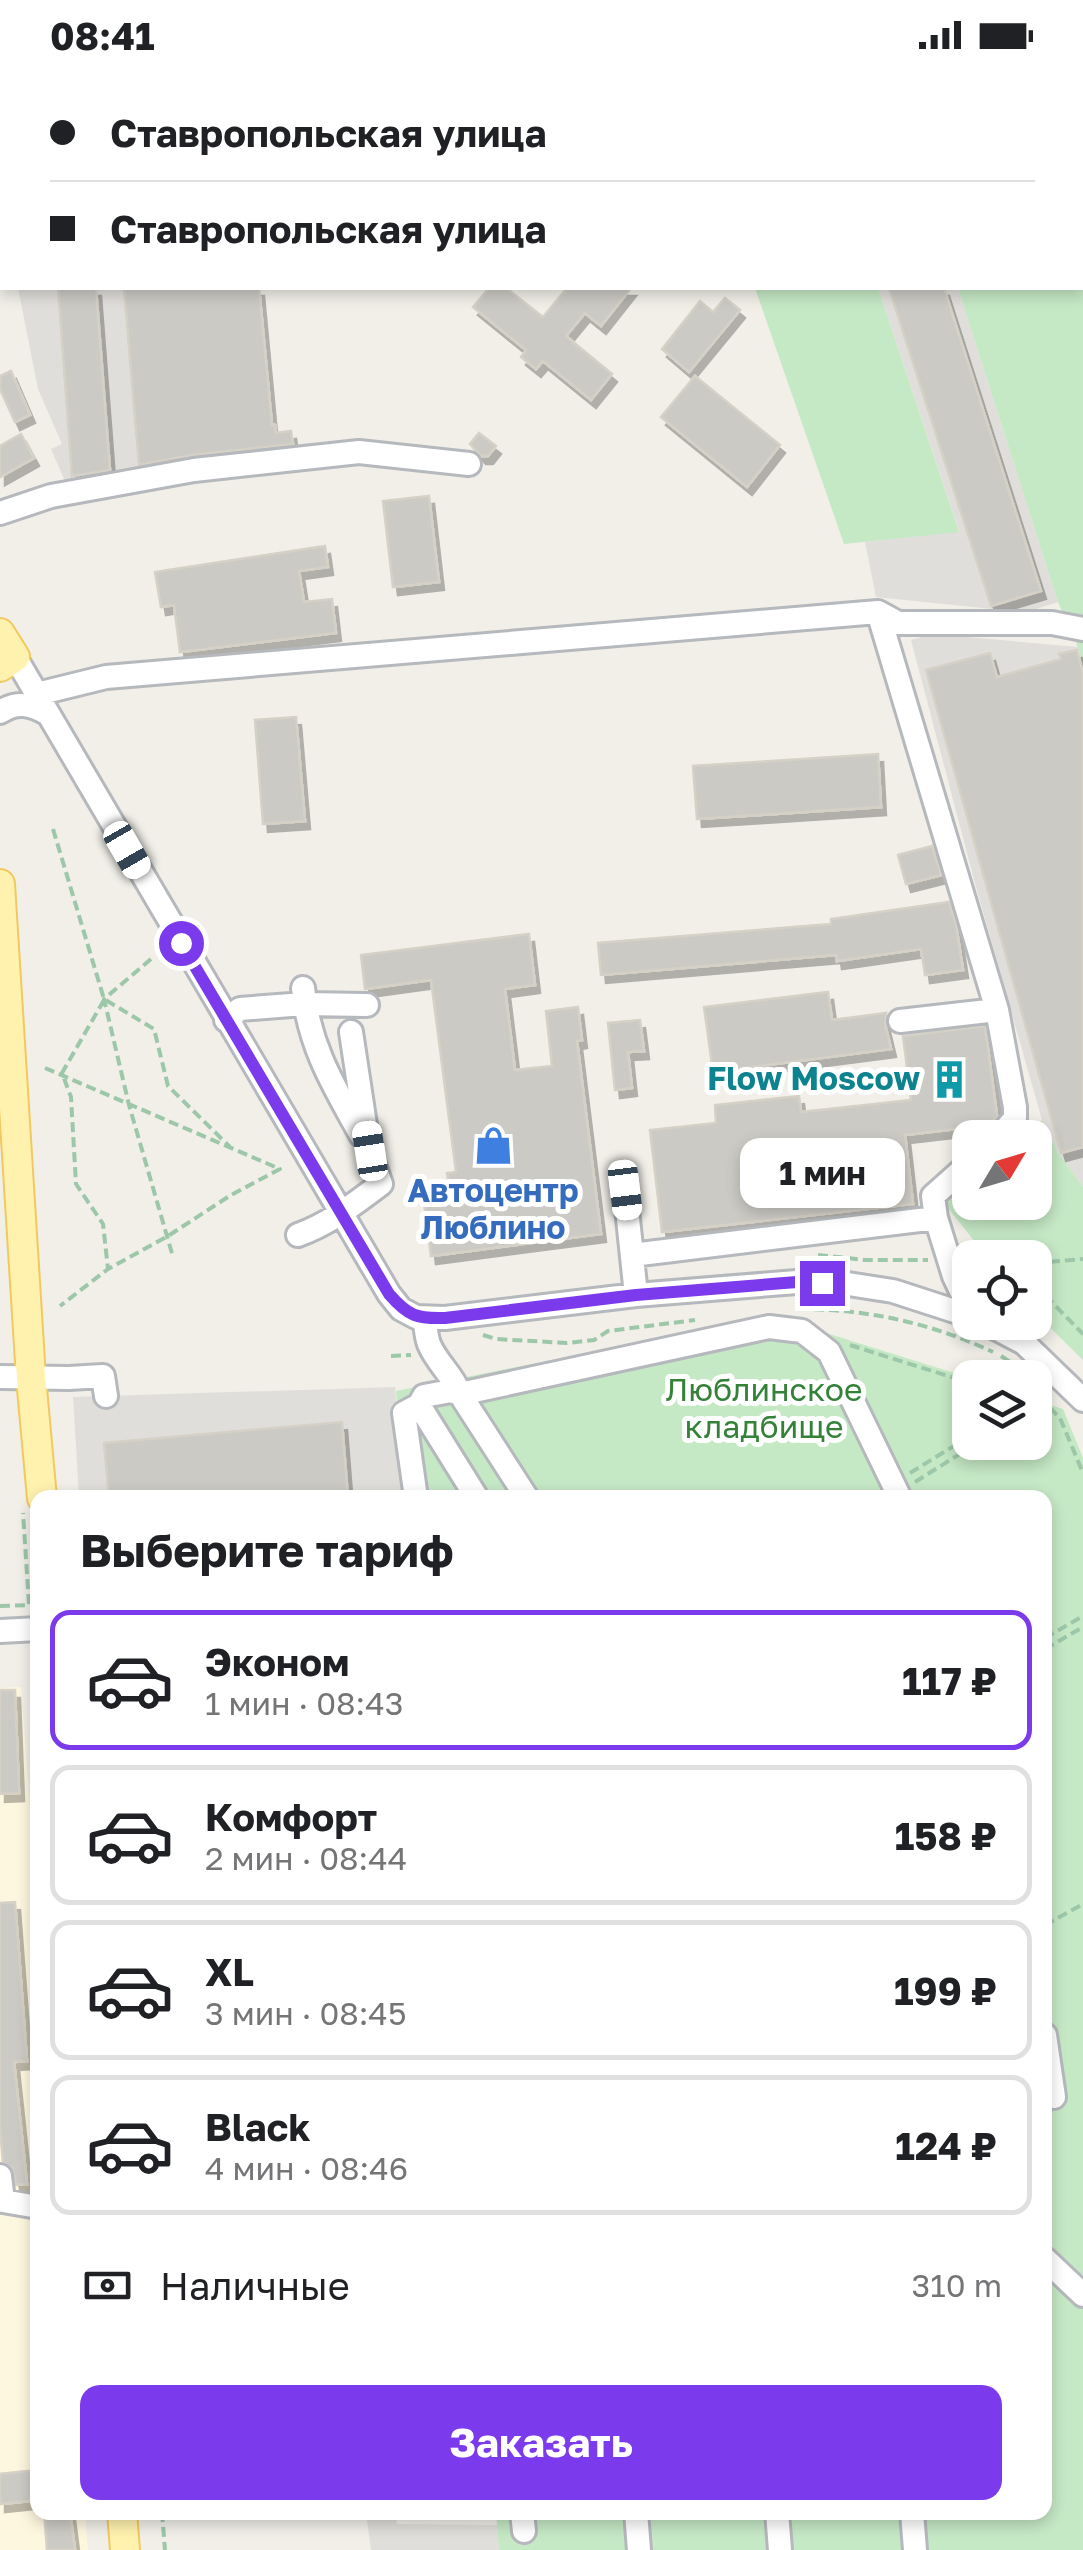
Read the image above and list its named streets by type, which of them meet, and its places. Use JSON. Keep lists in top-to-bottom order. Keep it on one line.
{"parks":["Люблинское кладбище"],"places":{"building":["Flow Moscow"],"shop":["Автоцентр Люблино"]},"north":"top right","page":{"status":"08:41","banner":["Ставропольская улица","Ставропольская улица"],"bubble":"1 мин","heading":"Выберите тариф","list":[{"name":"Эконом","note":"1 мин · 08:43","value":"117 ₽"},{"name":"Комфорт","note":"2 мин · 08:44","value":"158 ₽"},{"name":"XL","note":"3 мин · 08:45","value":"199 ₽"},{"name":"Black","note":"4 мин · 08:46","value":"124 ₽"}],"pay":["Наличные","310 m"],"buttons":"Заказать"}}
